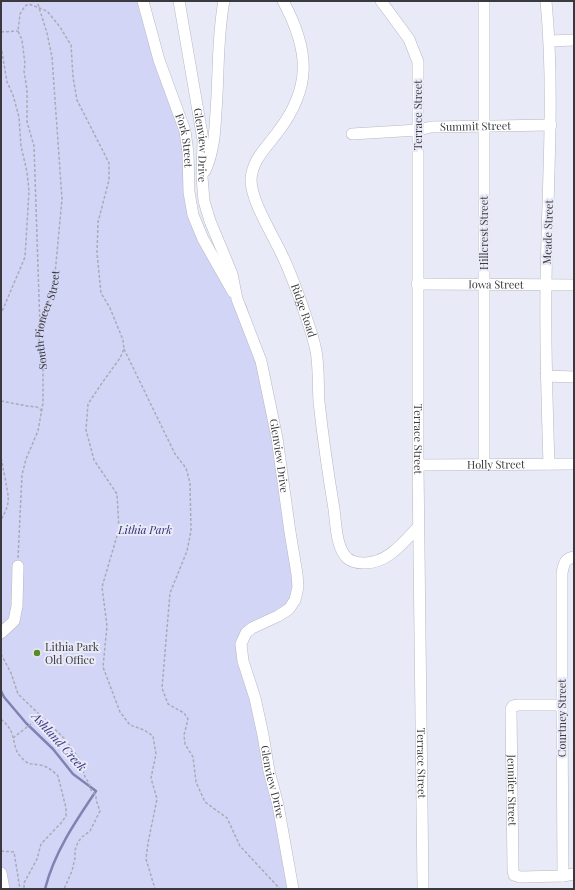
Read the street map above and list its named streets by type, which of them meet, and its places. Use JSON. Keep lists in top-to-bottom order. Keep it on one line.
{"streets":{"street":["Terrace Street","Summit Street","Fork Street","Glenview Drive","Meade Street","Hillcrest Street","Iowa Street","Ridge Road","Holly Street","Courtney Street","Jennifer Street"],"path":["South Pioneer Street"]},"crossings":[["Terrace Street","Summit Street"],["Terrace Street","Iowa Street"],["Terrace Street","Ridge Road"],["Terrace Street","Holly Street"],["Summit Street","Meade Street"],["Summit Street","Hillcrest Street"],["Fork Street","Glenview Drive"],["Meade Street","Iowa Street"],["Meade Street","Holly Street"],["Hillcrest Street","Iowa Street"],["Hillcrest Street","Holly Street"],["Courtney Street","Jennifer Street"]],"water":["Ashland Creek"],"parks":["Lithia Park"],"places":["Lithia Park Old Office"]}
